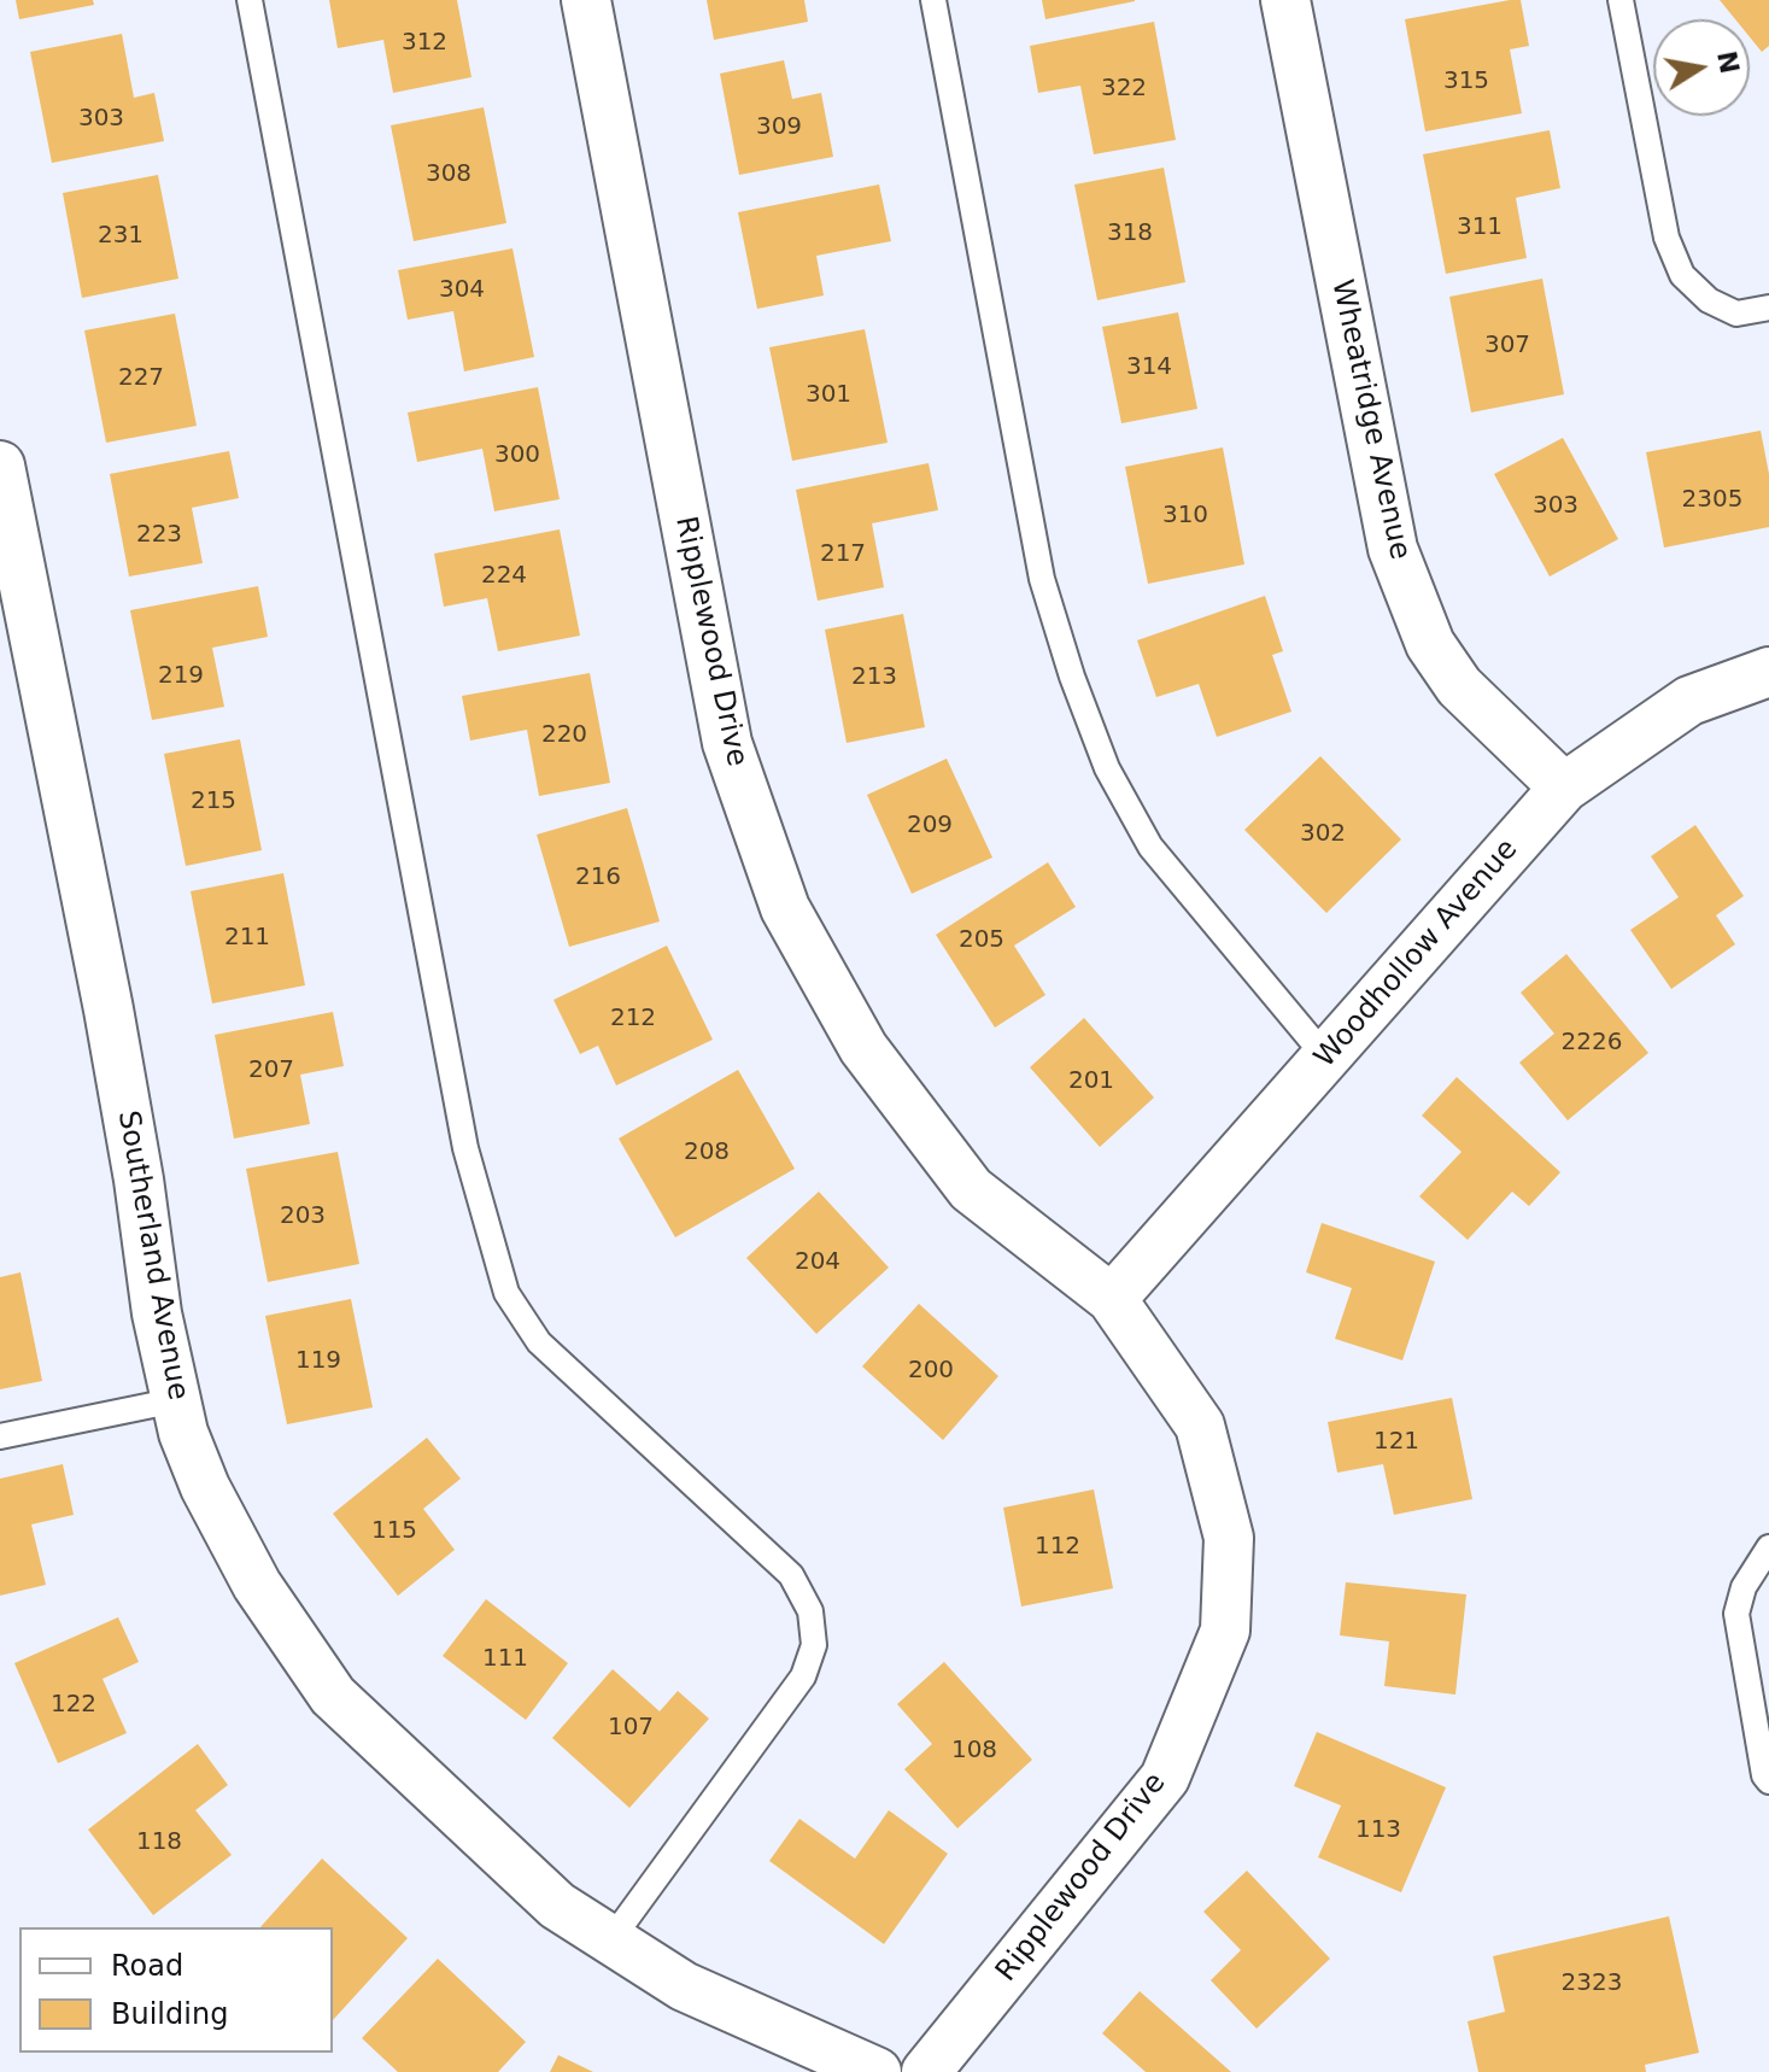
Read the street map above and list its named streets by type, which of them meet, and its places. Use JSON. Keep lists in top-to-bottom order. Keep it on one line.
{"streets":{"street":["Wheatridge Avenue","Ripplewood Drive","Woodhollow Avenue","Southerland Avenue"]},"crossings":[["Wheatridge Avenue","Woodhollow Avenue"],["Ripplewood Drive","Woodhollow Avenue"]],"house_numbers":["312","315","322","303","309","308","311","318","231","304","307","314","227","301","300","2305","303","310","223","217","224","219","213","220","215","209","302","216","211","205","212","2226","207","201","208","203","204","119","200","121","115","112","111","122","107","108","113","118","2323"],"legend":["Road","Building"],"north":"right"}
